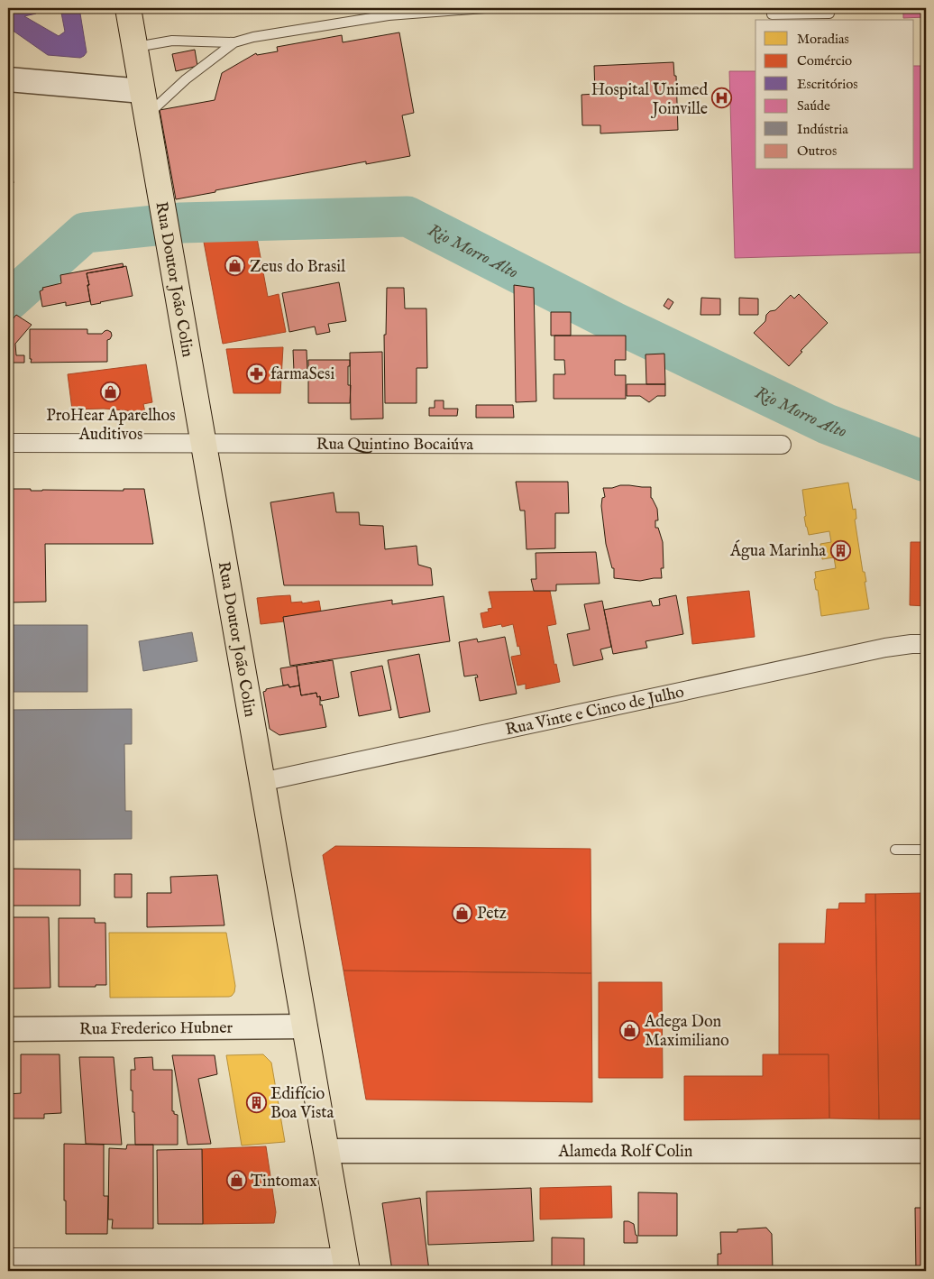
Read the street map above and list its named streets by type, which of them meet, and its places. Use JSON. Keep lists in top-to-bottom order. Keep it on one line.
{"streets":{"main road":["Rua Doutor João Colin"],"street":["Rua Quintino Bocaiúva","Rua Vinte e Cinco de Julho","Rua Frederico Hubner","Alameda Rolf Colin"]},"crossings":[["Rua Doutor João Colin","Rua Quintino Bocaiúva"],["Rua Doutor João Colin","Rua Vinte e Cinco de Julho"],["Rua Doutor João Colin","Rua Frederico Hubner"],["Rua Doutor João Colin","Alameda Rolf Colin"]],"water":["Rio Morro Alto"],"places":{"hospital":["Hospital Unimed Joinville"],"shop":["Zeus do Brasil","ProHear Aparelhos Auditivos","Petz","Adega Don Maximiliano","Tintomax"],"pharmacy":["farmaSesi"],"building":["Água Marinha","Edifício Boa Vista"]},"legend":["Moradias","Comércio","Escritórios","Saúde","Indústria","Outros"]}
